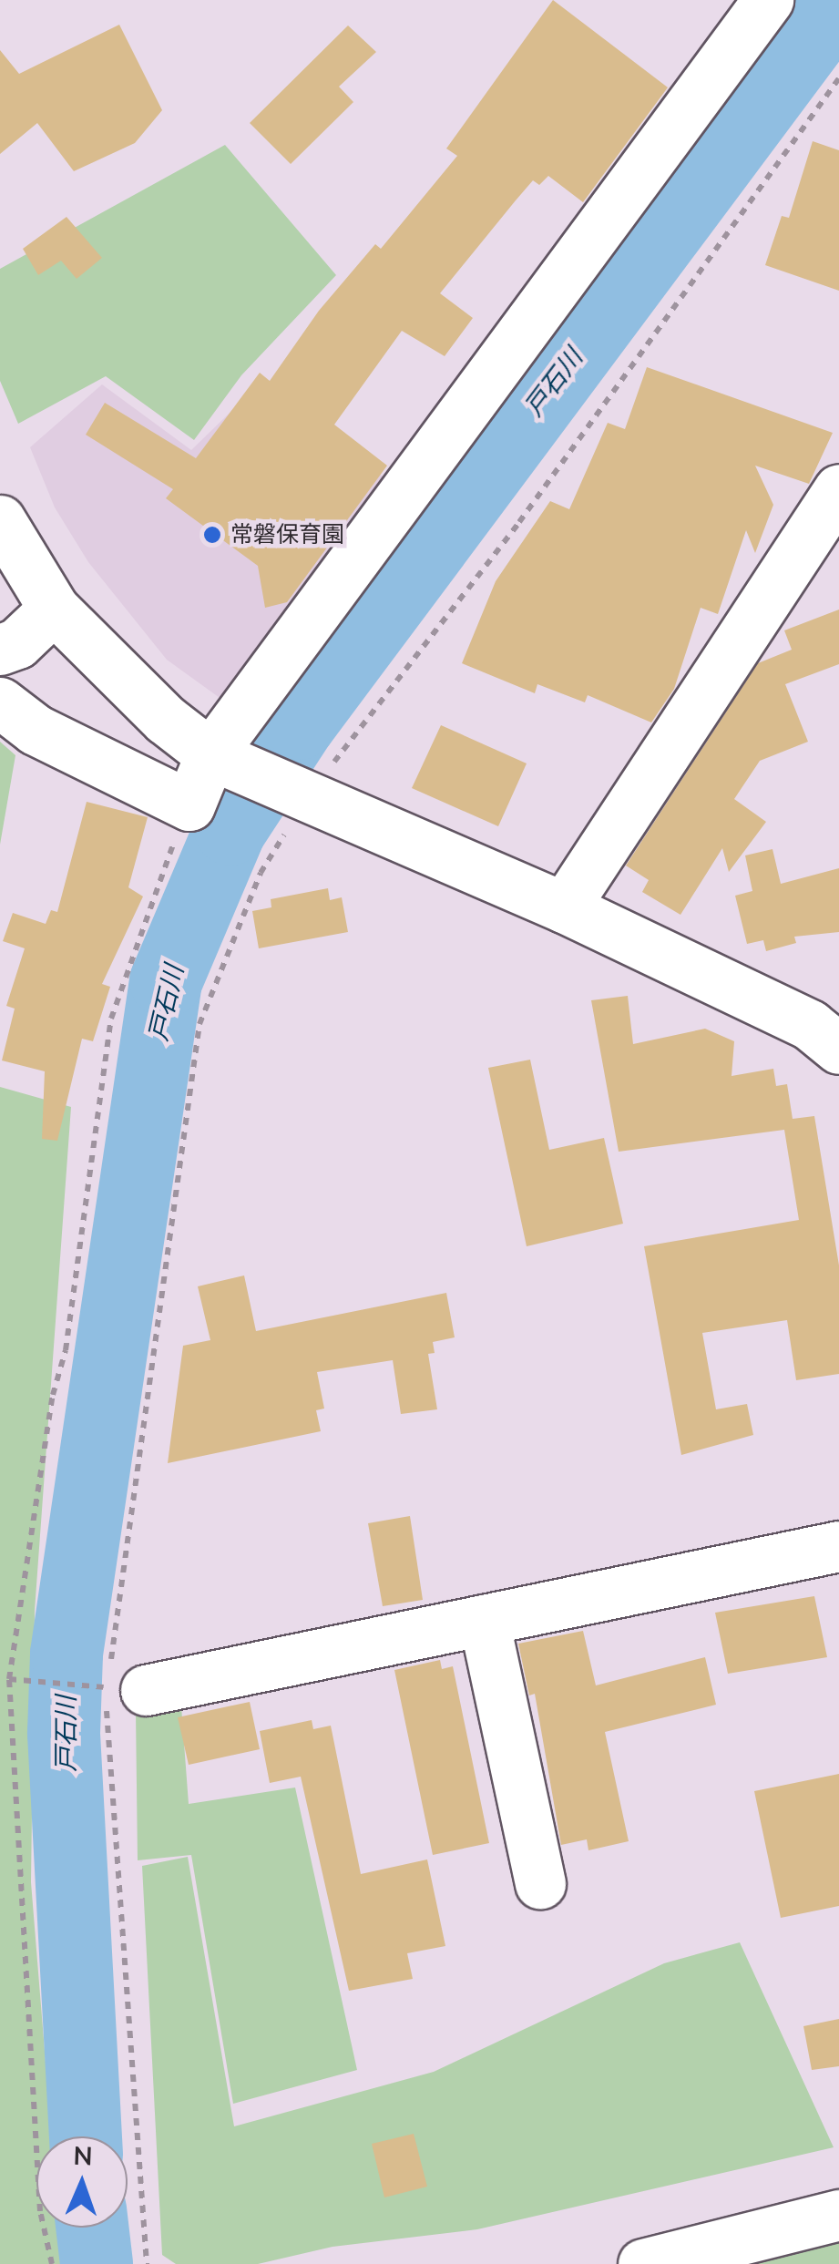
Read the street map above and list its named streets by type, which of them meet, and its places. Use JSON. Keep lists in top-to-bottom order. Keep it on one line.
{"water":["戸石川"],"places":["常磐保育園"],"north":"top"}
